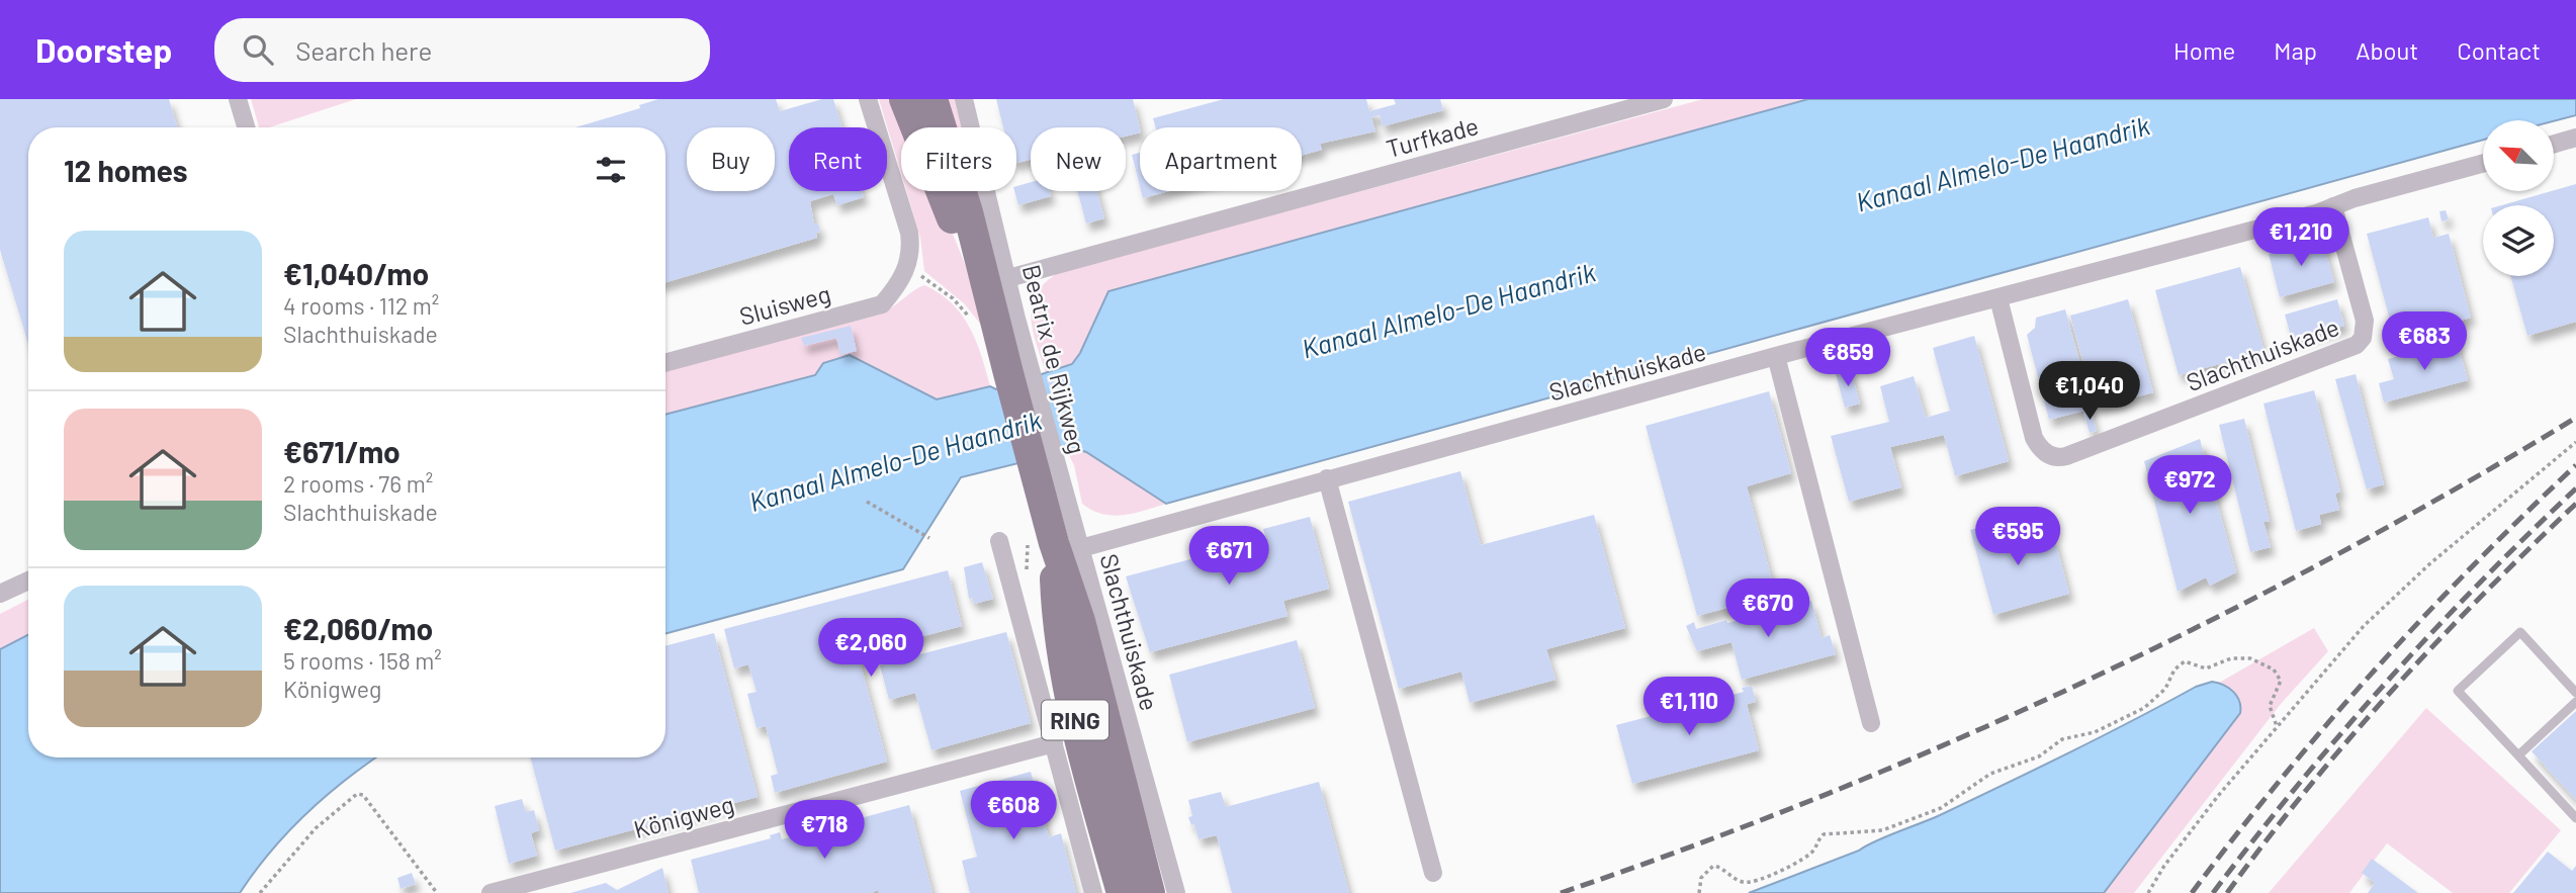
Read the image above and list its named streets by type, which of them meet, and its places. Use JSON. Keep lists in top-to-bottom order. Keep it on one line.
{"streets":{"main road":["RING"],"street":["Turfkade","Sluisweg","Slachthuiskade","Beatrix de Rijkweg","Königweg"]},"crossings":[["Turfkade","Beatrix de Rijkweg"],["Turfkade","RING"],["Slachthuiskade","RING"],["Beatrix de Rijkweg","RING"]],"water":["Kanaal Almelo-De Haandrik"],"north":"top left","page":{"header":"Doorstep","search":"Search here","nav":["Home","Map","About","Contact"],"chip":["Buy","Rent","Filters","New","Apartment"],"heading":"12 homes","price":["€1,210","€683","€859","€1,040","€972","€595","€671","€670","€2,060","€1,110","€608","€718"],"list":[{"name":"€1,040/mo","note":"4 rooms · 112 m² · Slachthuiskade"},{"name":"€671/mo","note":"2 rooms · 76 m² · Slachthuiskade"},{"name":"€2,060/mo","note":"5 rooms · 158 m² · Königweg"}]}}
